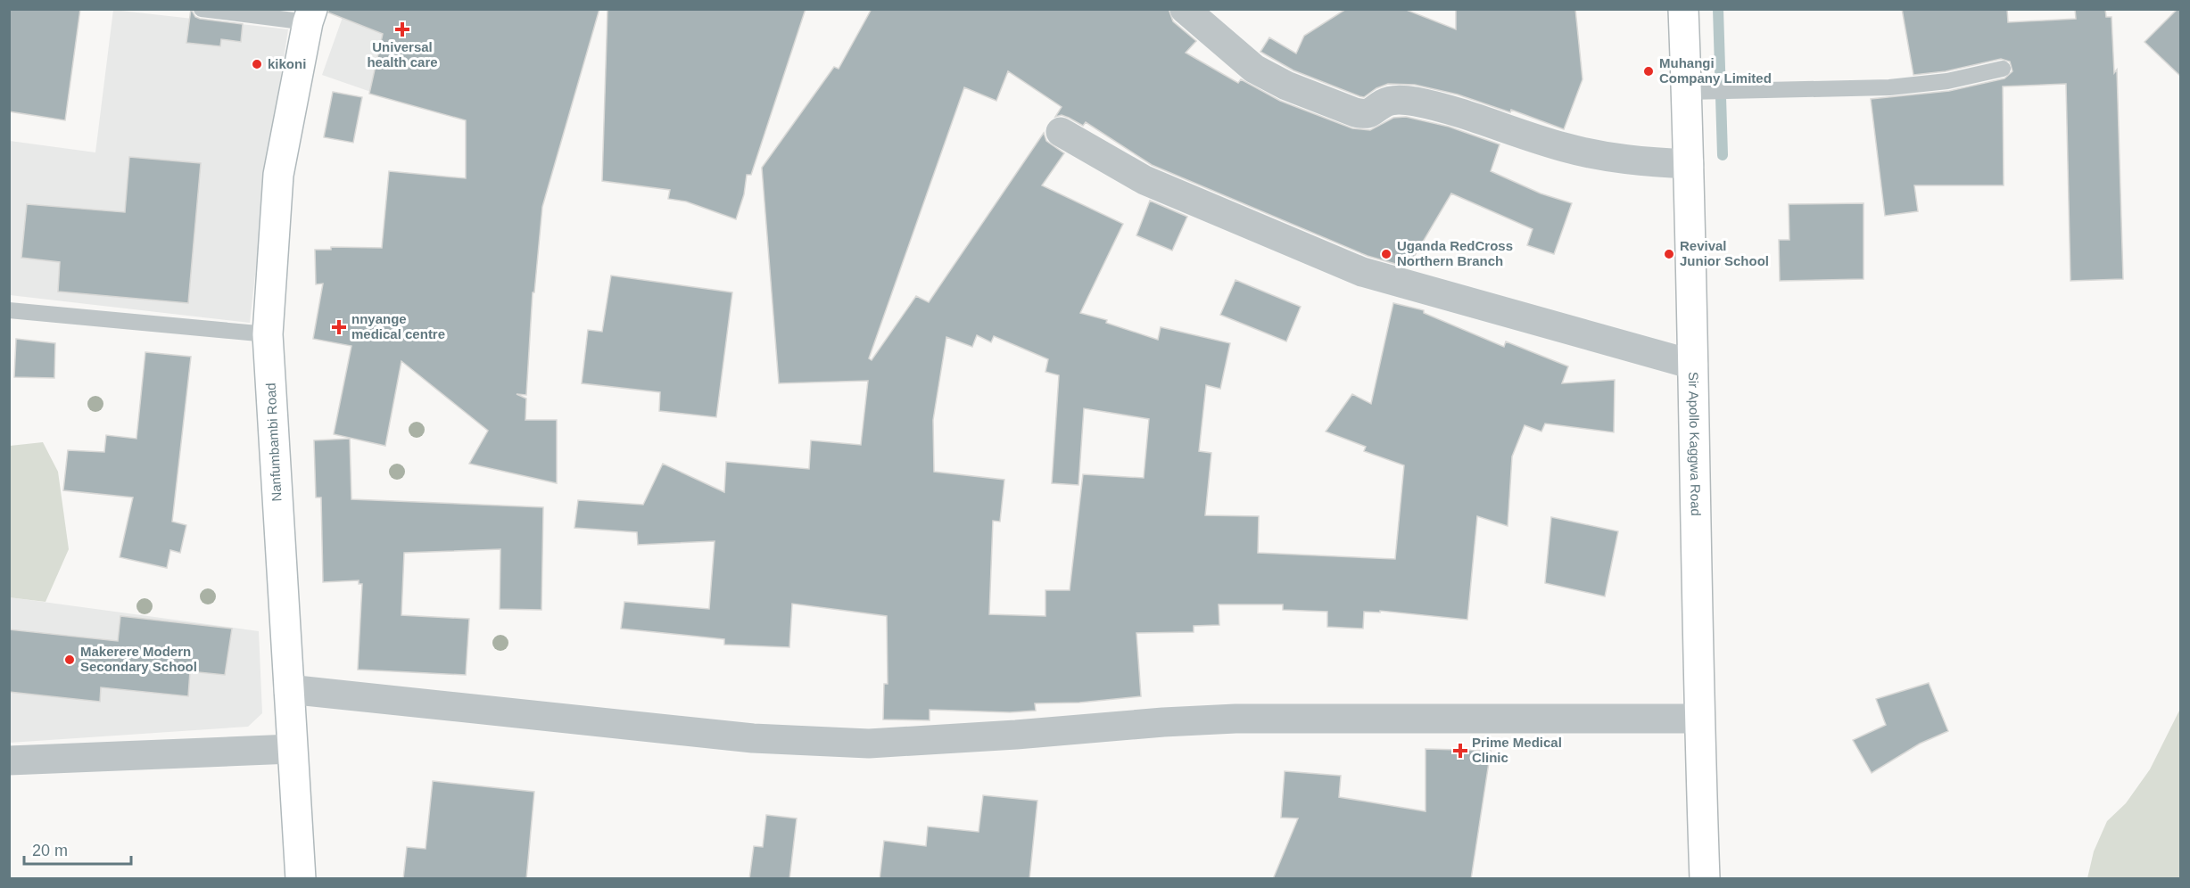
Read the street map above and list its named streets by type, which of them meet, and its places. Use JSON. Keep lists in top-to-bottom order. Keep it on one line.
{"streets":{"main road":["Nanfumbambi Road","Sir Apollo Kaggwa Road"]},"places":{"health":["Universal health care","nnyange medical centre","Prime Medical Clinic"],"other":["kikoni","Muhangi Company Limited","Uganda RedCross Northern Branch","Revival Junior School","Makerere Modern Secondary School"]},"scale_bar":"20 m"}
